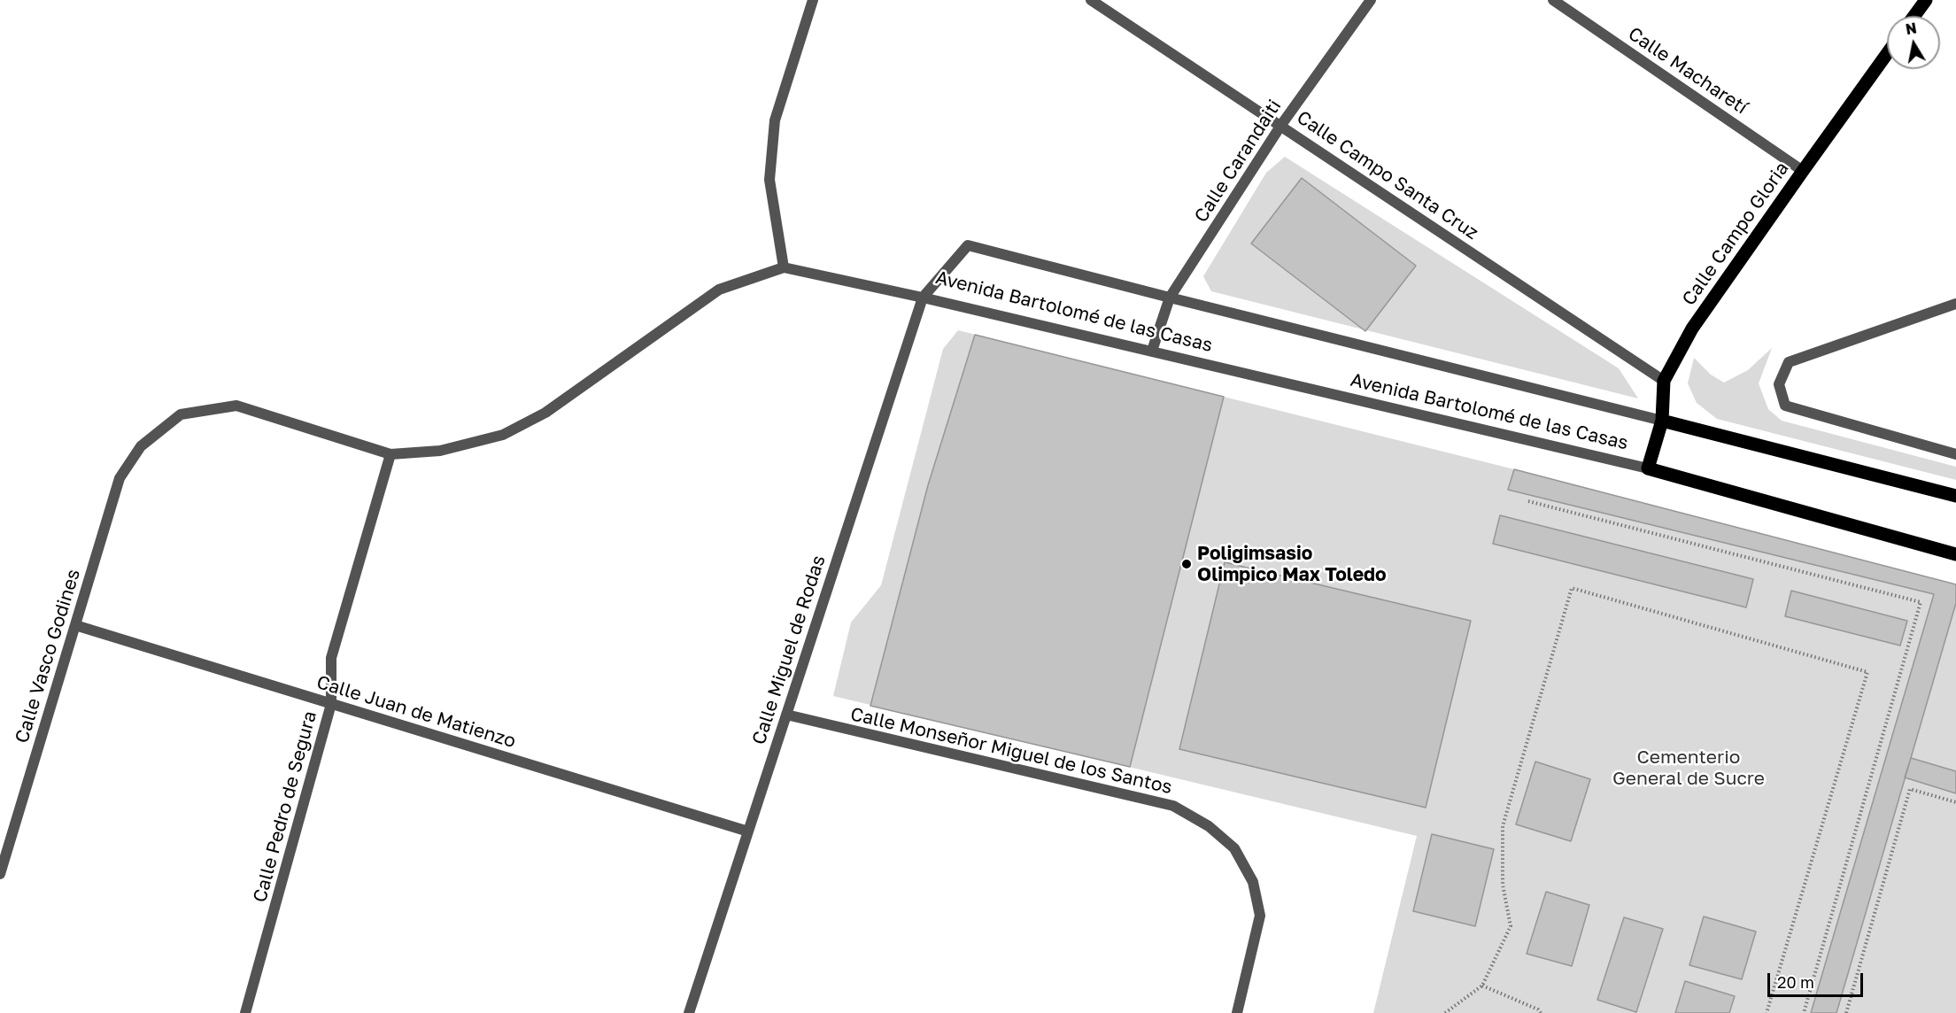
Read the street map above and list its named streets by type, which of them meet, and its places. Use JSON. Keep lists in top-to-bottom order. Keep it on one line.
{"streets":{"main road":["Calle Campo Gloria","Avenida Bartolomé de las Casas"],"street":["Calle Macharetí","Calle Carandaiti","Calle Campo Santa Cruz","Calle Miguel de Rodas","Calle Vasco Godines","Calle Juan de Matienzo","Calle Monseñor Miguel de los Santos","Calle Pedro de Segura"]},"crossings":[["Calle Macharetí","Calle Campo Gloria"],["Calle Carandaiti","Calle Campo Santa Cruz"],["Calle Carandaiti","Avenida Bartolomé de las Casas"],["Calle Campo Santa Cruz","Calle Campo Gloria"],["Calle Campo Gloria","Avenida Bartolomé de las Casas"],["Avenida Bartolomé de las Casas","Calle Miguel de Rodas"],["Calle Miguel de Rodas","Calle Juan de Matienzo"],["Calle Miguel de Rodas","Calle Monseñor Miguel de los Santos"],["Calle Vasco Godines","Calle Juan de Matienzo"],["Calle Vasco Godines","Calle Pedro de Segura"],["Calle Juan de Matienzo","Calle Pedro de Segura"]],"parks":["Cementerio General de Sucre"],"places":["Poligimsasio Olimpico Max Toledo"],"scale_bar":"20 m","north":"top"}
